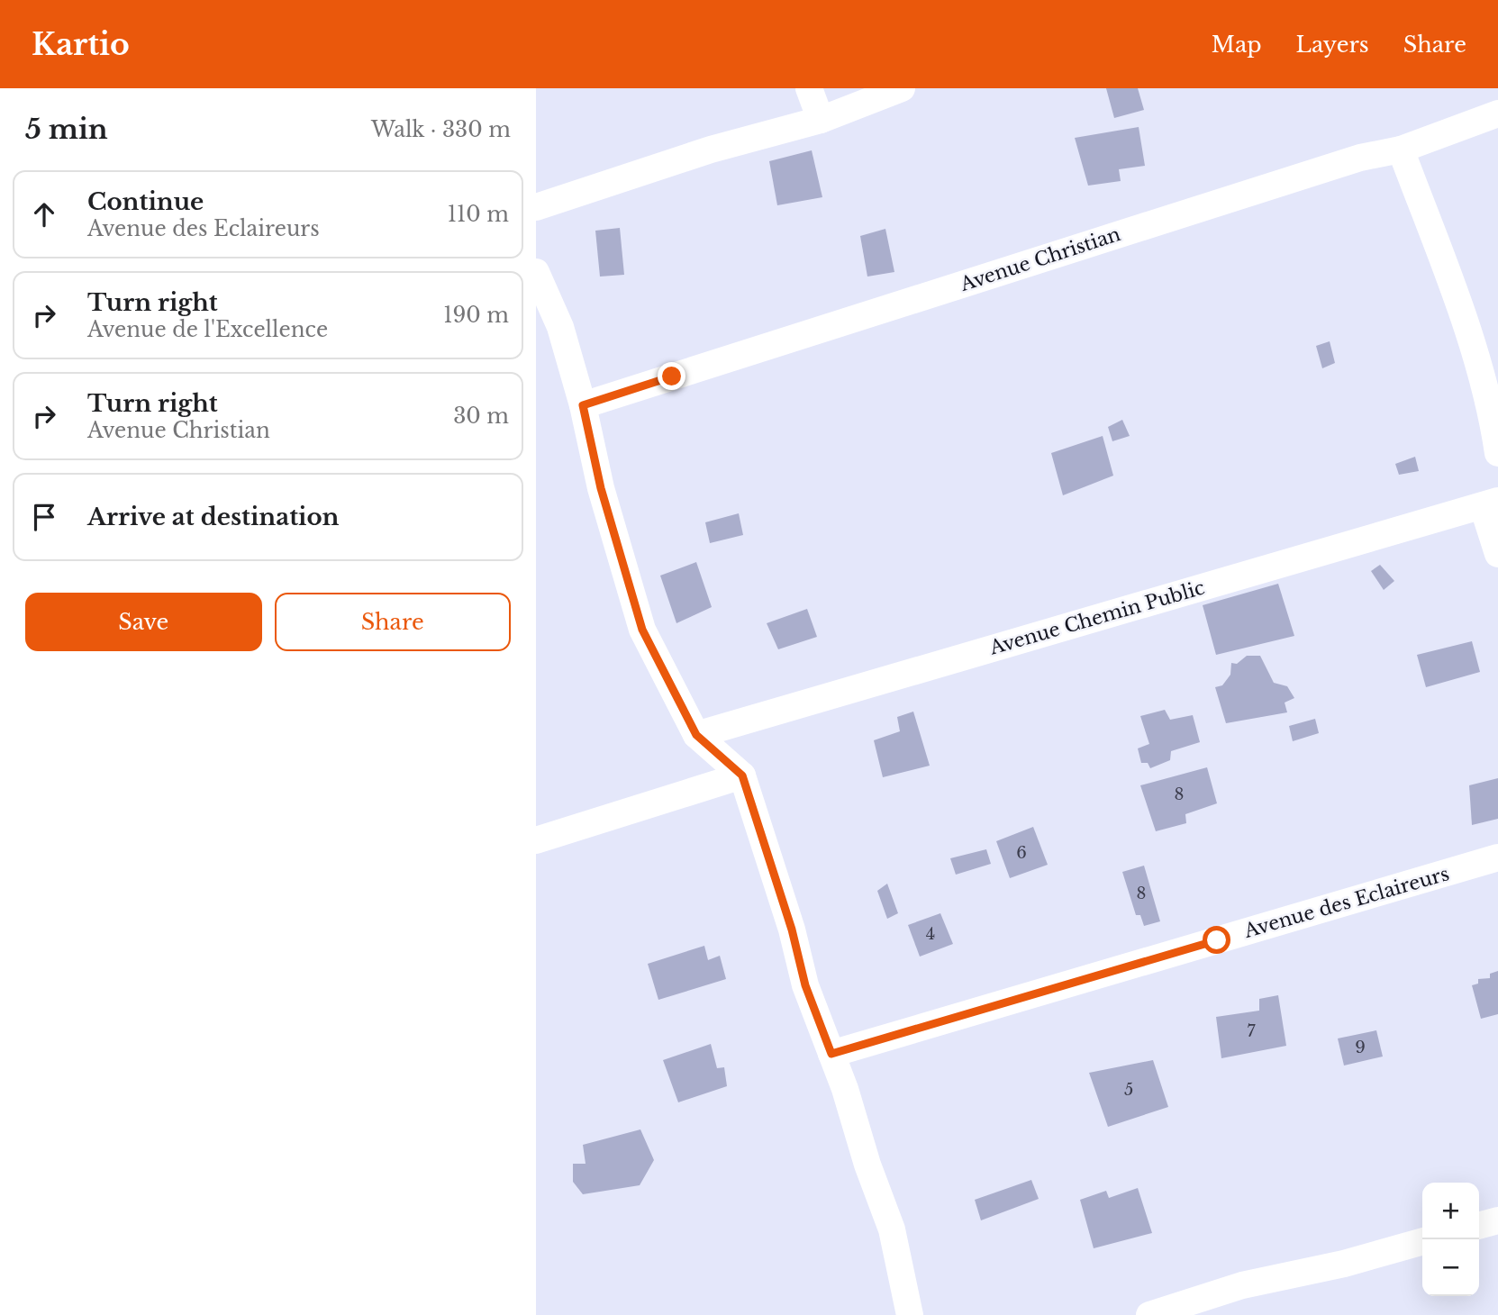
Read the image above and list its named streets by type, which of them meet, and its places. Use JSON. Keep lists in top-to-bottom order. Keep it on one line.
{"streets":{"street":["Avenue Christian","Avenue Chemin Public","Avenue des Eclaireurs"]},"house_numbers":["8","6","8","4","7","9","5"],"page":{"header":"Kartio","nav":["Map","Layers","Share"],"heading":["5 min","Walk · 330 m"],"list":[["Continue","Avenue des Eclaireurs","110 m"],["Turn right","Avenue de l'Excellence","190 m"],["Turn right","Avenue Christian","30 m"],"Arrive at destination"],"buttons":["Save","Share"],"map_buttons":["+","−"]}}
